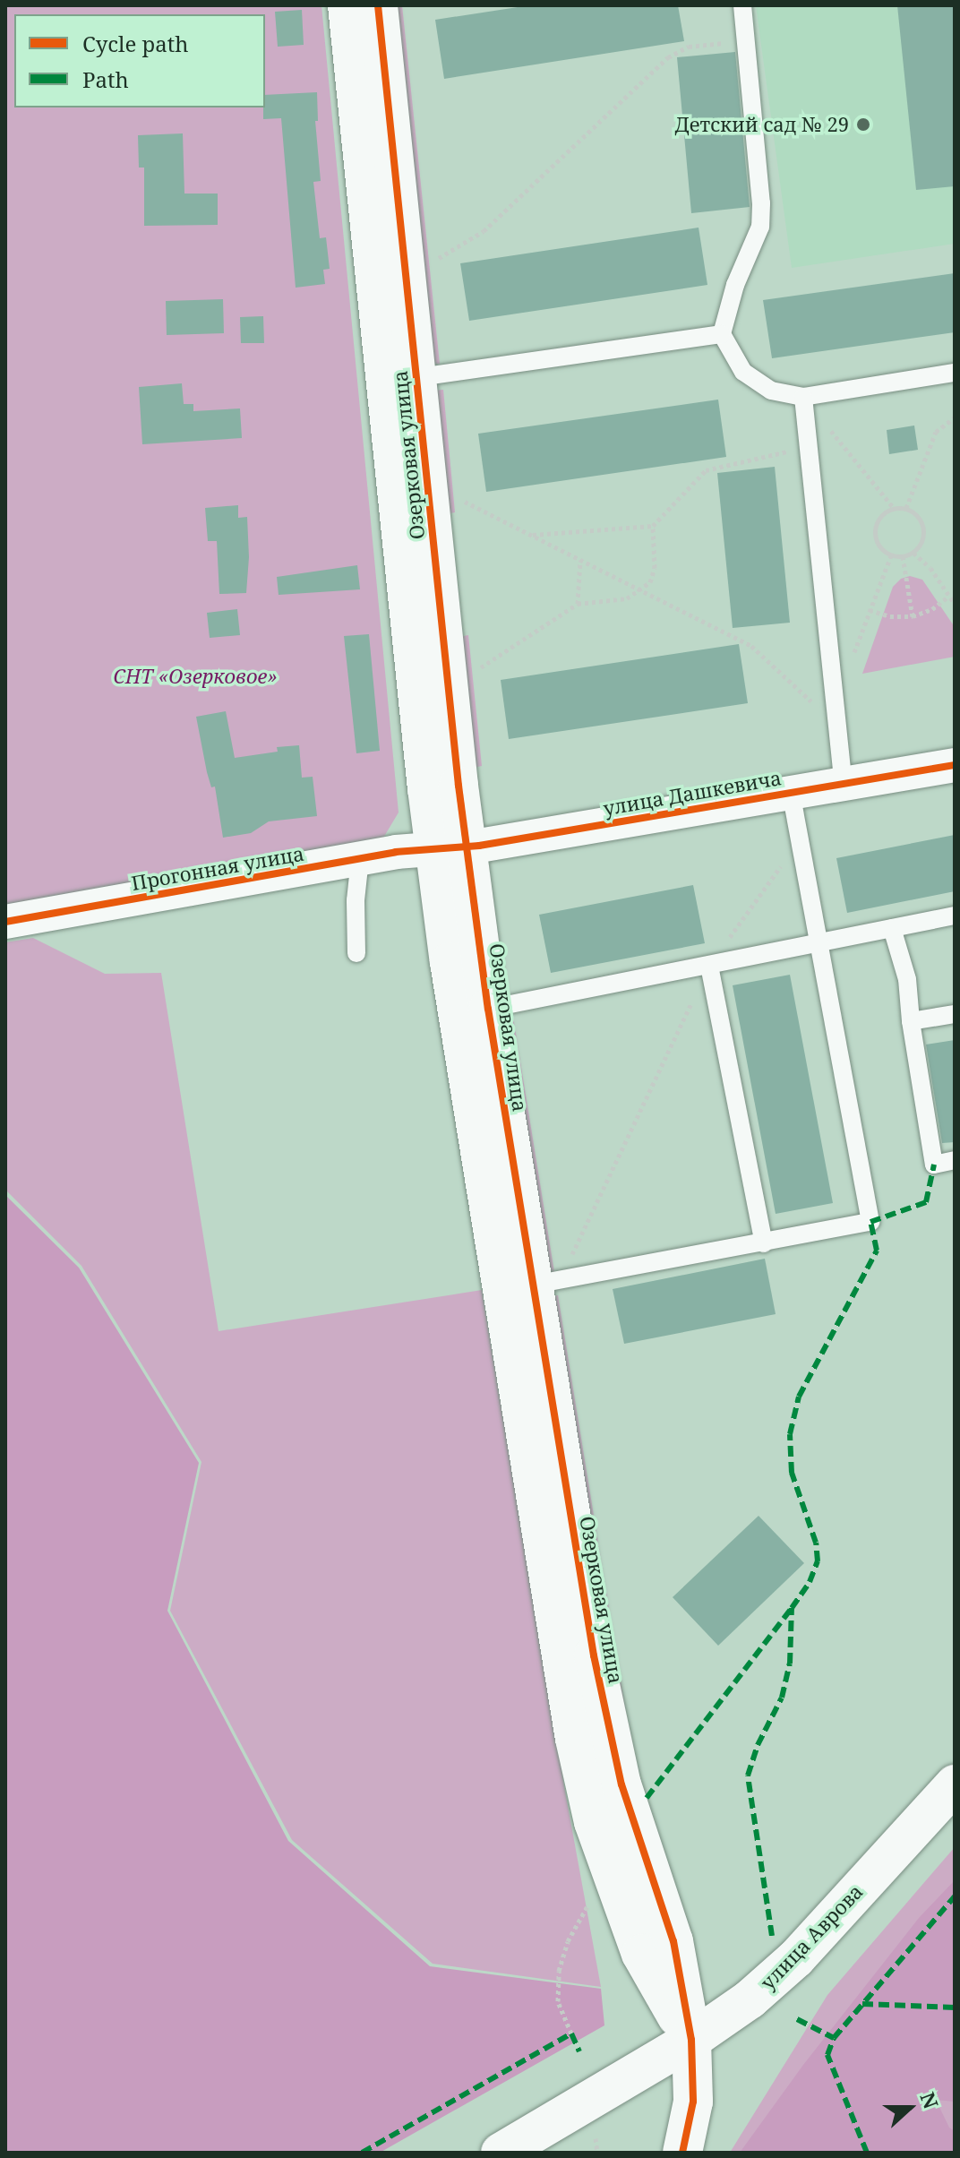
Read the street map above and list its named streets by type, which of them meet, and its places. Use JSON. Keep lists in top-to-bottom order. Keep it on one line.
{"streets":{"street":["Озерковая улица","улица Дашкевича","Прогонная улица","улица Аврова"]},"crossings":[["Озерковая улица","улица Дашкевича"],["Озерковая улица","Прогонная улица"],["Озерковая улица","улица Аврова"],["улица Дашкевича","Прогонная улица"]],"parks":["СНТ «Озерковое»"],"places":["Детский сад № 29"],"legend":["Cycle path","Path"],"north":"right"}
